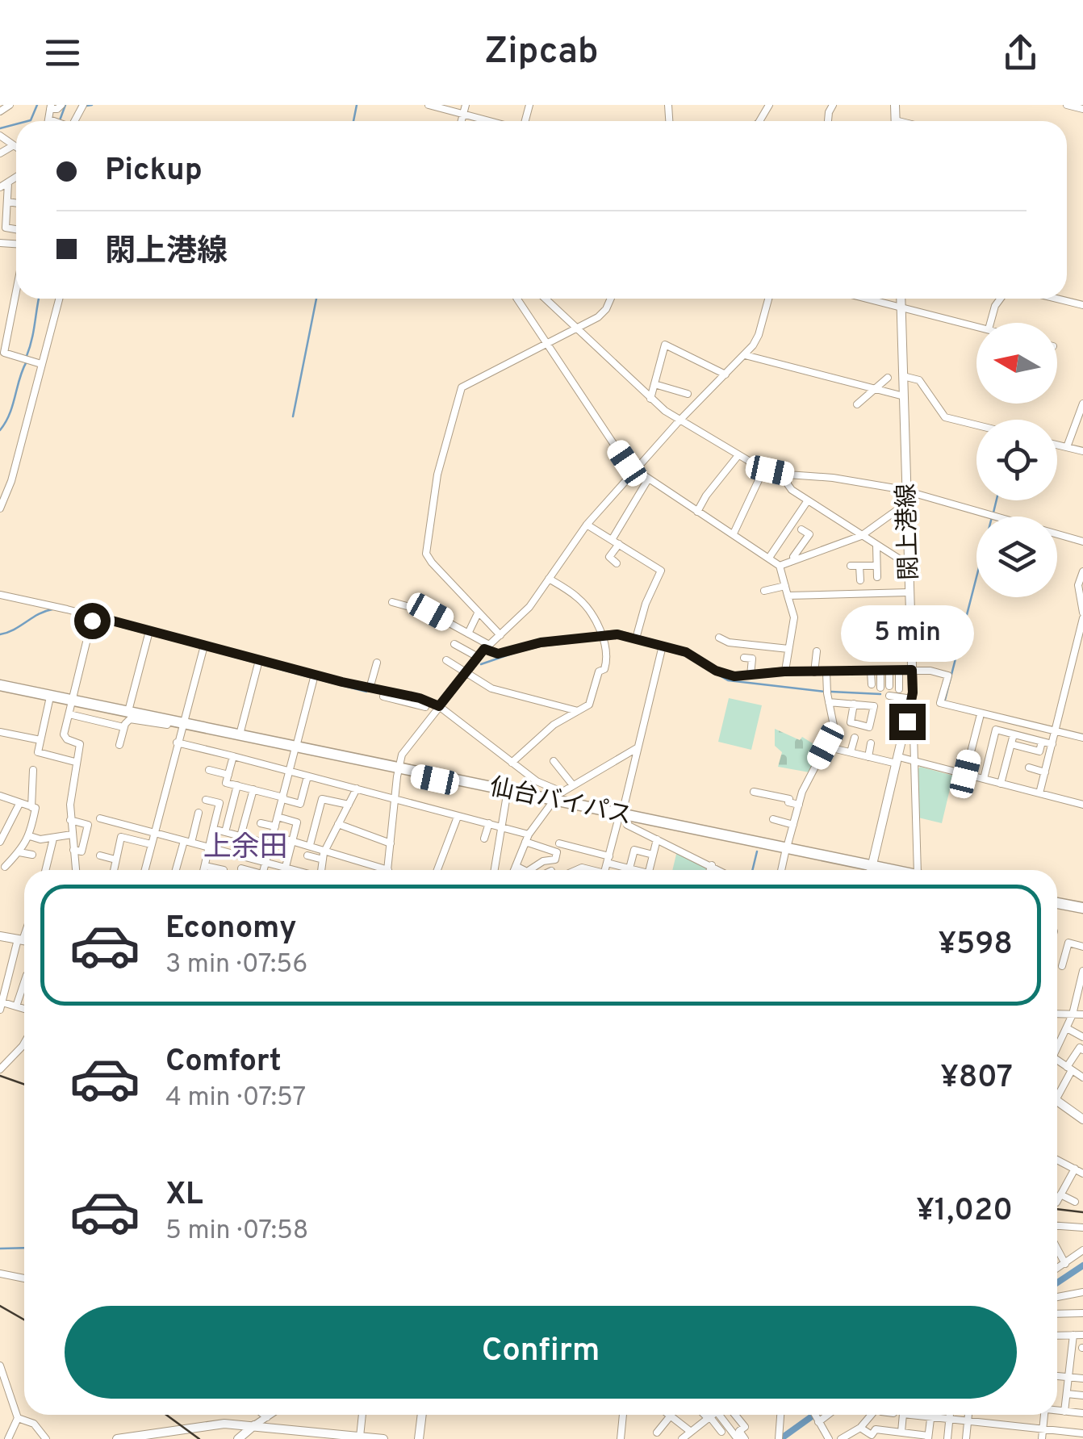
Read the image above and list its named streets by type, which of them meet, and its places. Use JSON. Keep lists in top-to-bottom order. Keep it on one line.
{"streets":{"highway":["仙台バイパス"],"main road":["閖上港線"]},"districts":["上余田"],"north":"left","page":{"header":"Zipcab","banner":["Pickup","閖上港線"],"bubble":"5 min","list":[{"name":"Economy","note":"3 min · 07:56","value":"¥598"},{"name":"Comfort","note":"4 min · 07:57","value":"¥807"},{"name":"XL","note":"5 min · 07:58","value":"¥1,020"}],"buttons":"Confirm"}}
